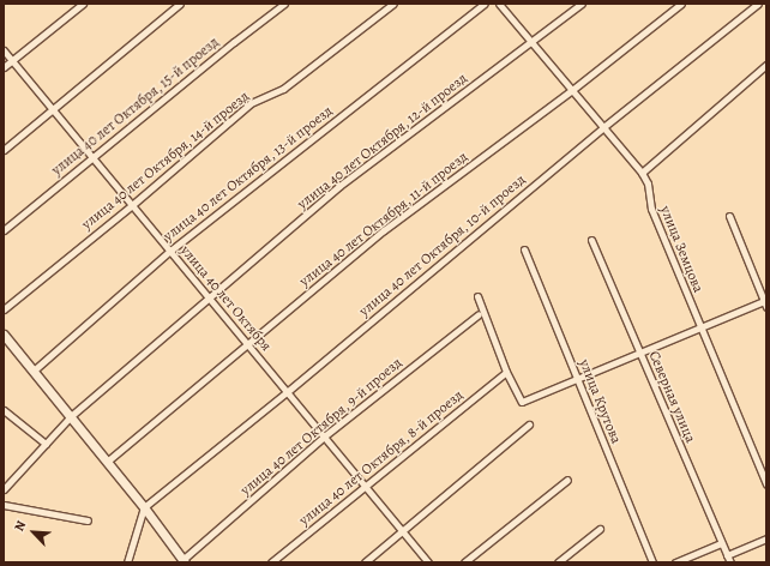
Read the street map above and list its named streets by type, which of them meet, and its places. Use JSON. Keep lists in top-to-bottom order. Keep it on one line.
{"streets":{"street":["улица 40 лет Октября, 15-й проезд","улица 40 лет Октября, 12-й проезд","улица 40 лет Октября, 14-й проезд","улица 40 лет Октября, 13-й проезд","улица 40 лет Октября, 11-й проезд","улица 40 лет Октября, 10-й проезд","улица Земцова","улица 40 лет Октября","Северная улица","улица Крутова","улица 40 лет Октября, 9-й проезд","улица 40 лет Октября, 8-й проезд"]},"crossings":[["улица 40 лет Октября, 15-й проезд","улица 40 лет Октября"],["улица 40 лет Октября, 12-й проезд","улица Земцова"],["улица 40 лет Октября, 12-й проезд","улица 40 лет Октября"],["улица 40 лет Октября, 14-й проезд","улица 40 лет Октября"],["улица 40 лет Октября, 13-й проезд","улица 40 лет Октября"],["улица 40 лет Октября, 11-й проезд","улица Земцова"],["улица 40 лет Октября, 11-й проезд","улица 40 лет Октября"],["улица 40 лет Октября, 10-й проезд","улица Земцова"],["улица 40 лет Октября, 10-й проезд","улица 40 лет Октября"],["улица 40 лет Октября","улица 40 лет Октября, 9-й проезд"],["улица 40 лет Октября","улица 40 лет Октября, 8-й проезд"]],"north":"top left"}
